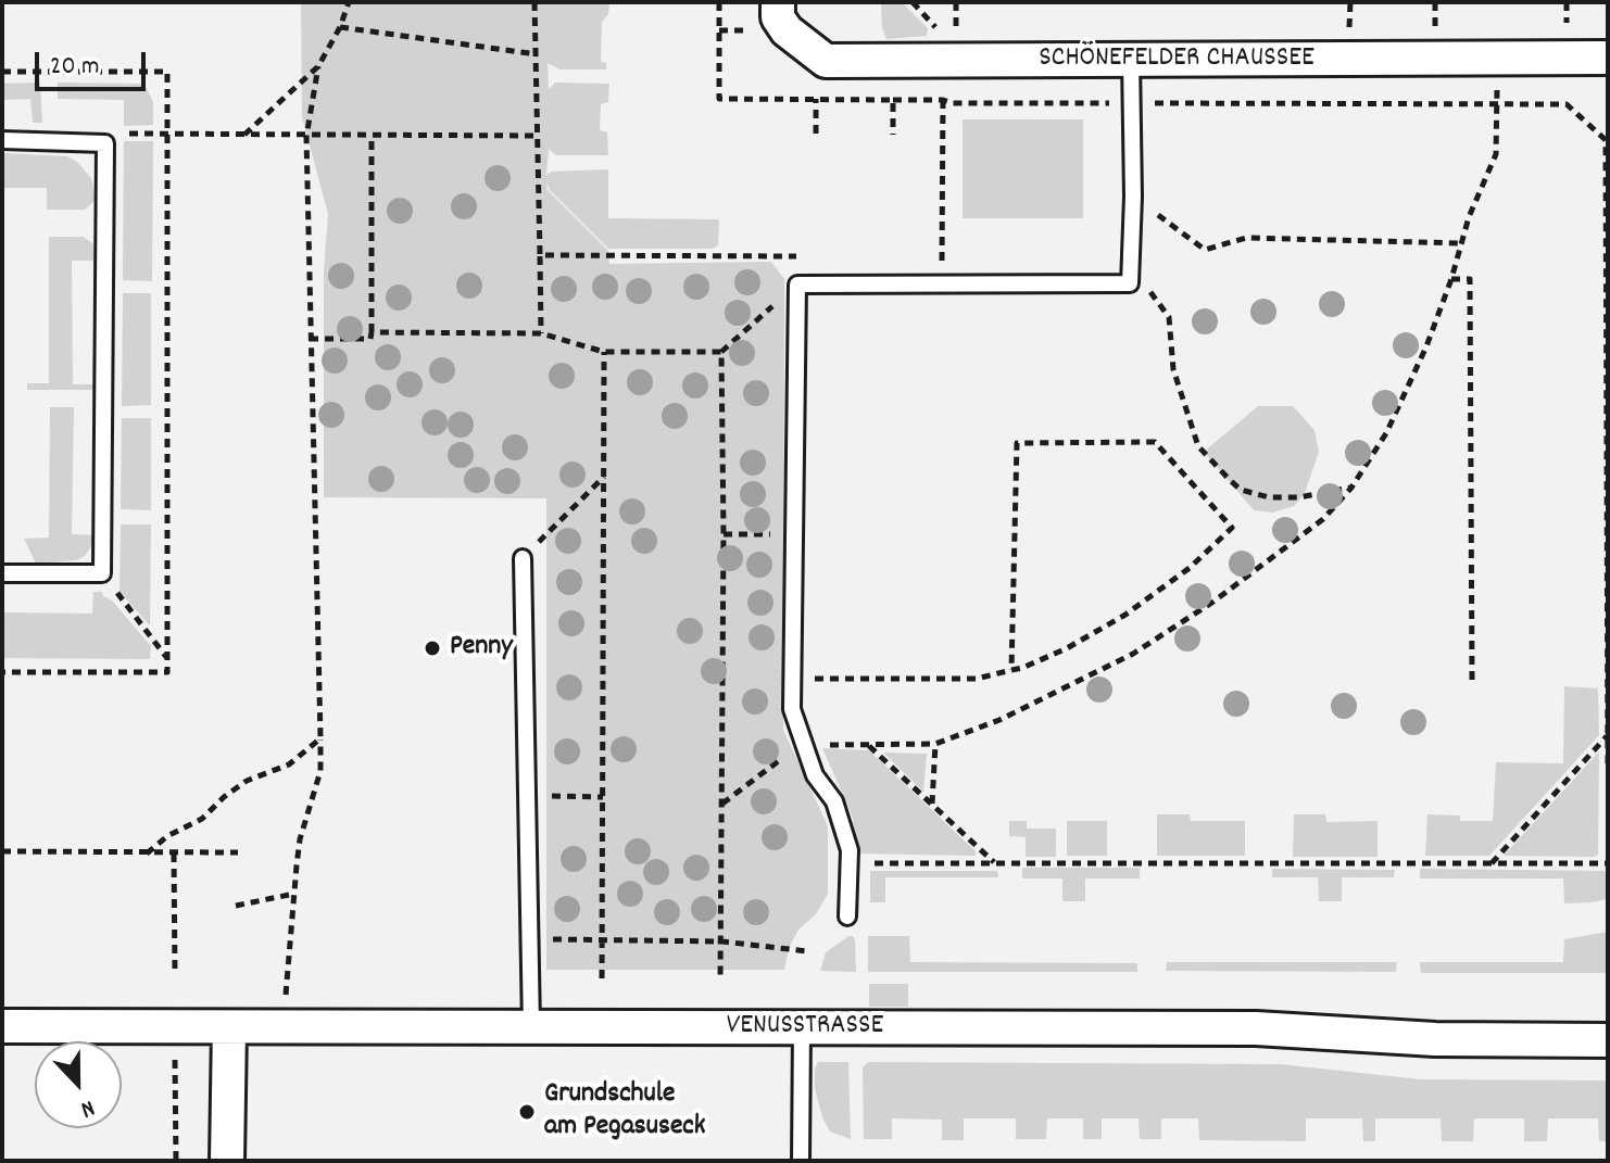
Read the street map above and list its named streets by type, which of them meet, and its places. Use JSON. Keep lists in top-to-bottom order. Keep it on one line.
{"streets":{"street":["SCHÖNEFELDER CHAUSSEE","VENUSSTRASSE"]},"places":["Penny","Grundschule am Pegasuseck"],"scale_bar":"20 m","north":"bottom"}
